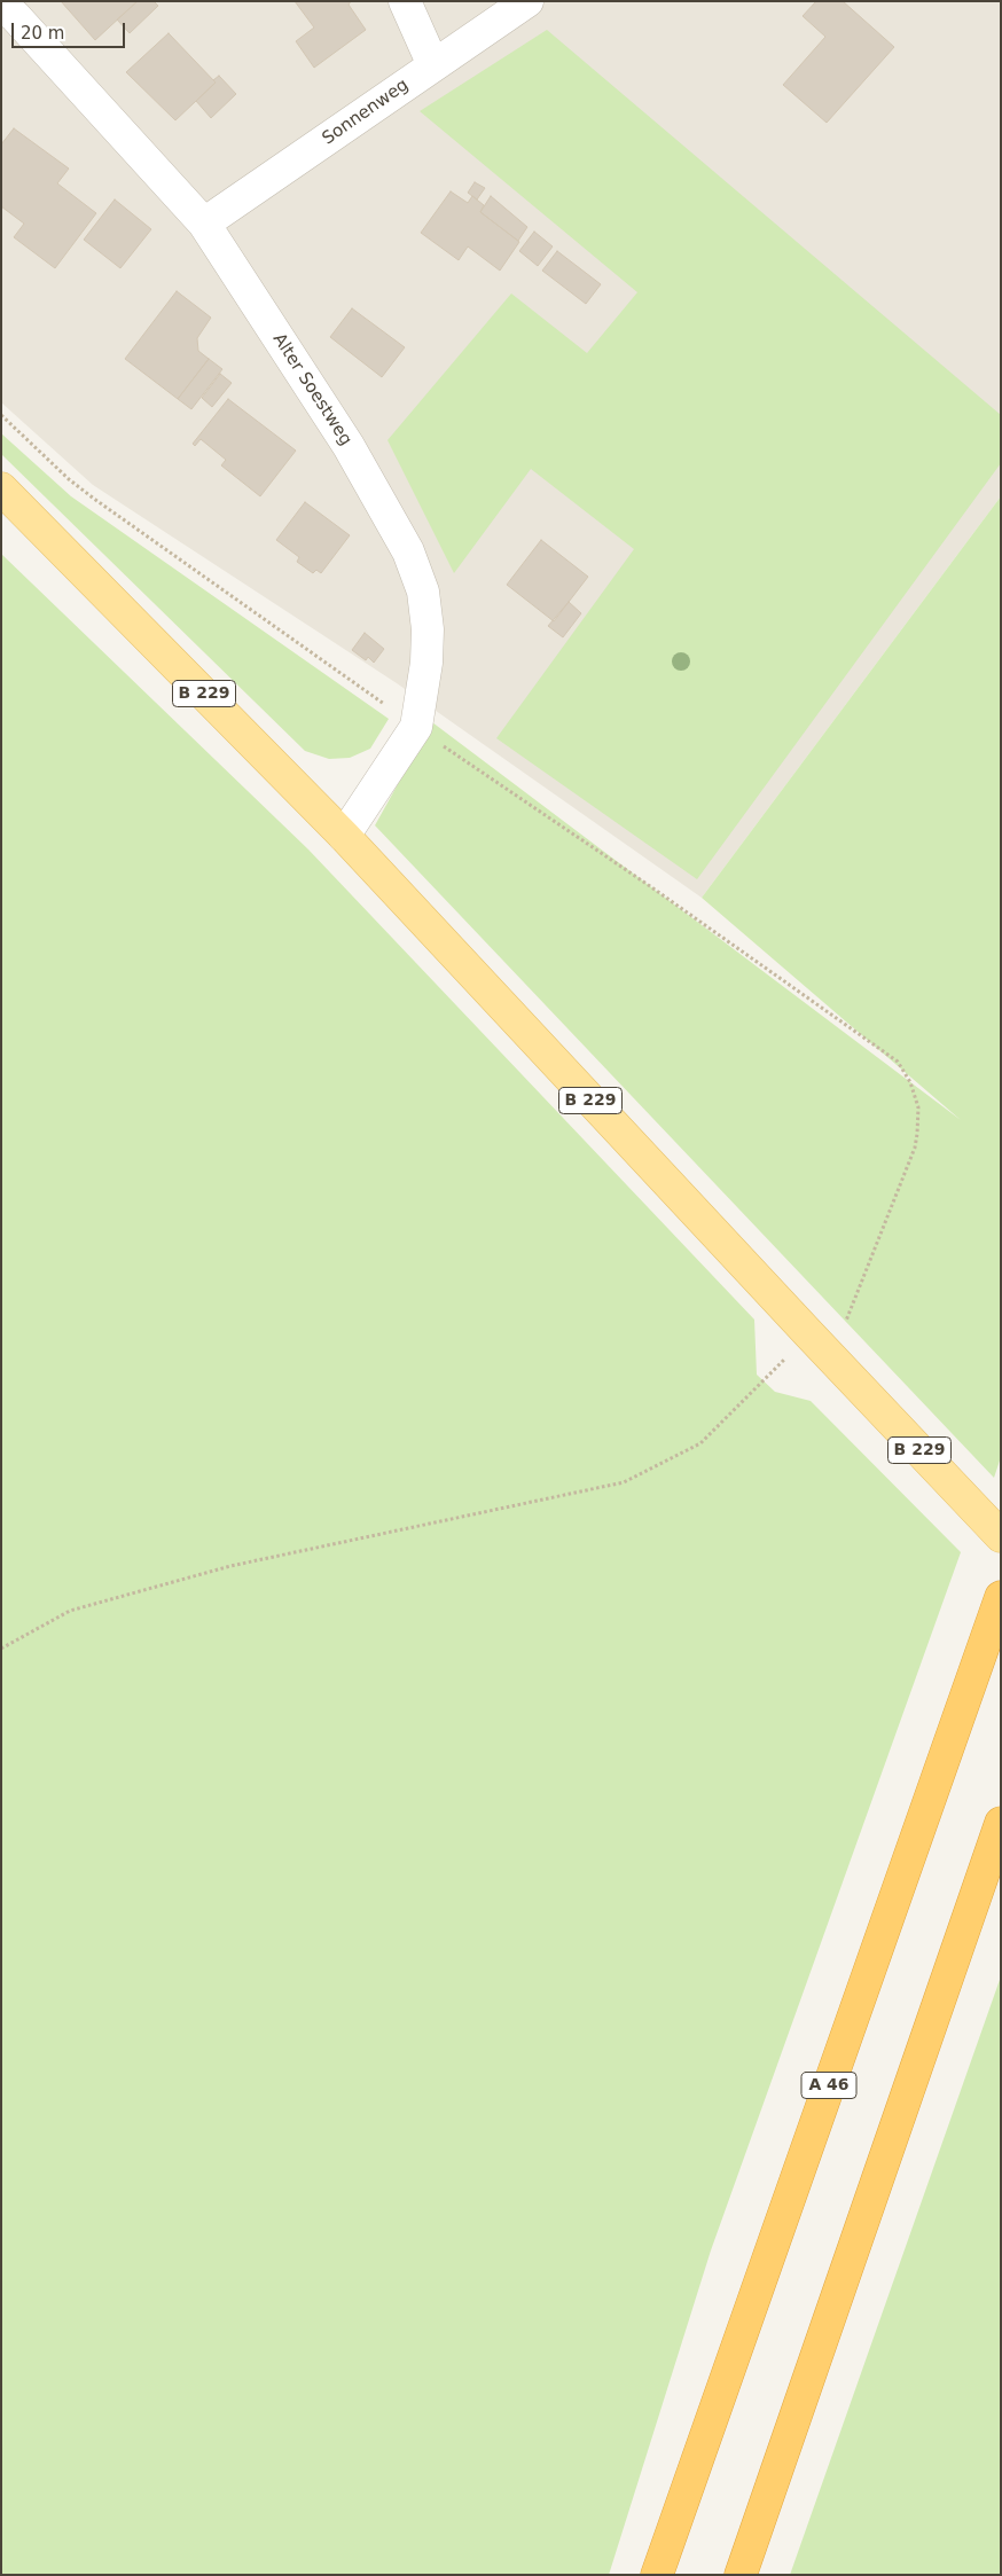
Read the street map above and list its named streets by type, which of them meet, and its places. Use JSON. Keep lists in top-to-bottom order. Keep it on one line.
{"streets":{"highway":["A 46"],"main road":["B 229"],"street":["Sonnenweg","Alter Soestweg"]},"crossings":[["Sonnenweg","Alter Soestweg"],["Alter Soestweg","B 229"]],"scale_bar":"20 m"}
